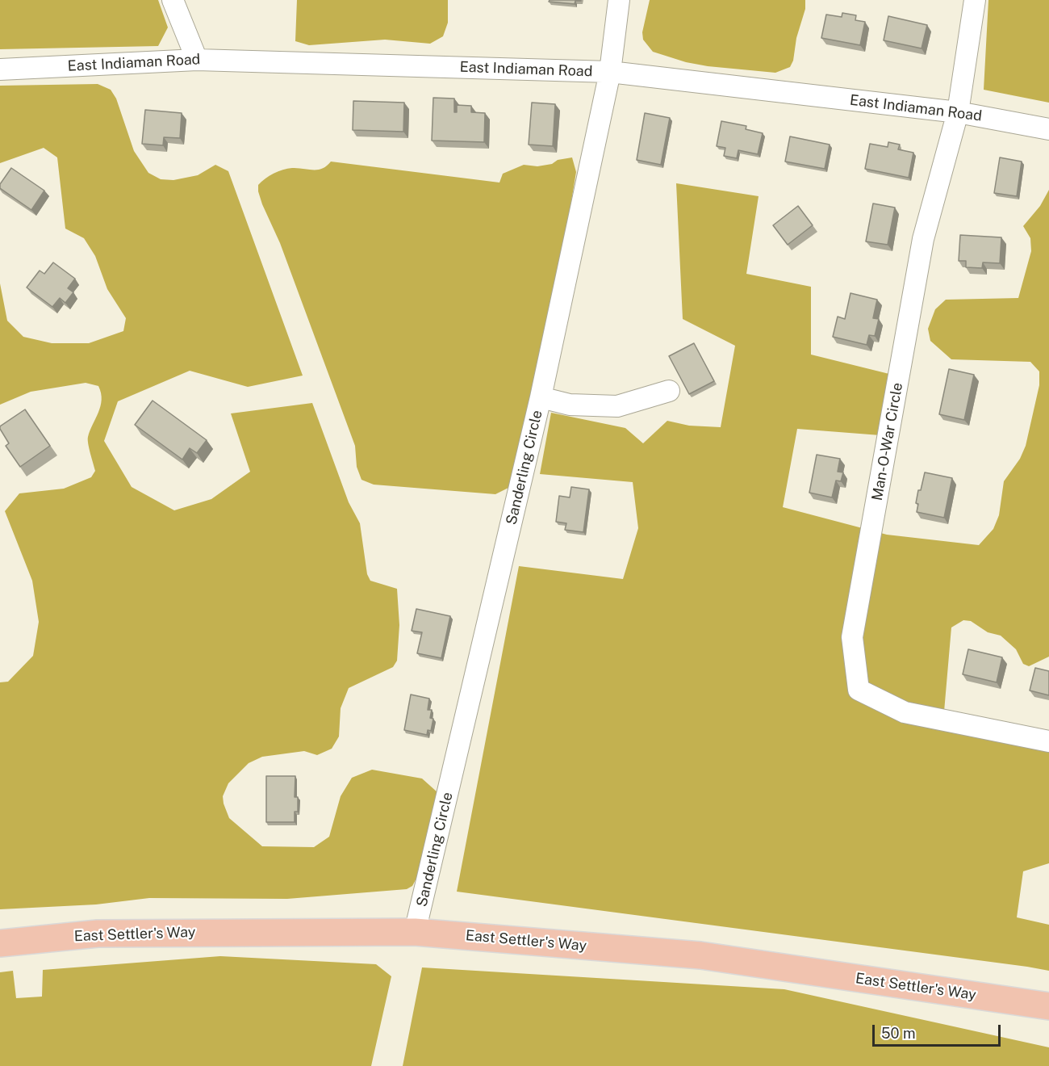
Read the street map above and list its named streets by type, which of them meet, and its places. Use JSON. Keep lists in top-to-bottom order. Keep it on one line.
{"streets":{"main road":["East Settler's Way"],"street":["East Indiaman Road","Man-O-War Circle","Sanderling Circle"]},"crossings":[["East Indiaman Road","Man-O-War Circle"],["East Indiaman Road","Sanderling Circle"],["Sanderling Circle","East Settler's Way"]],"scale_bar":"50 m"}
